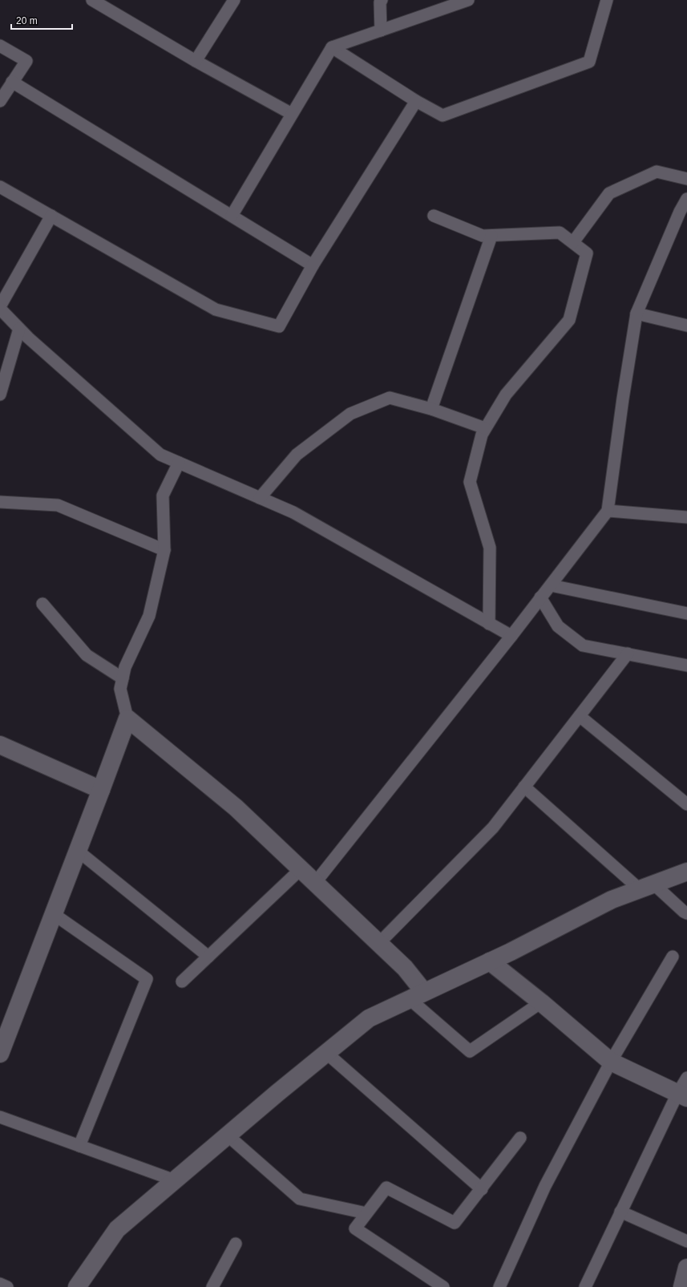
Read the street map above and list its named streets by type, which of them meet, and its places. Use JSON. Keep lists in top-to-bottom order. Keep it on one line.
{"scale_bar":"20 m"}
